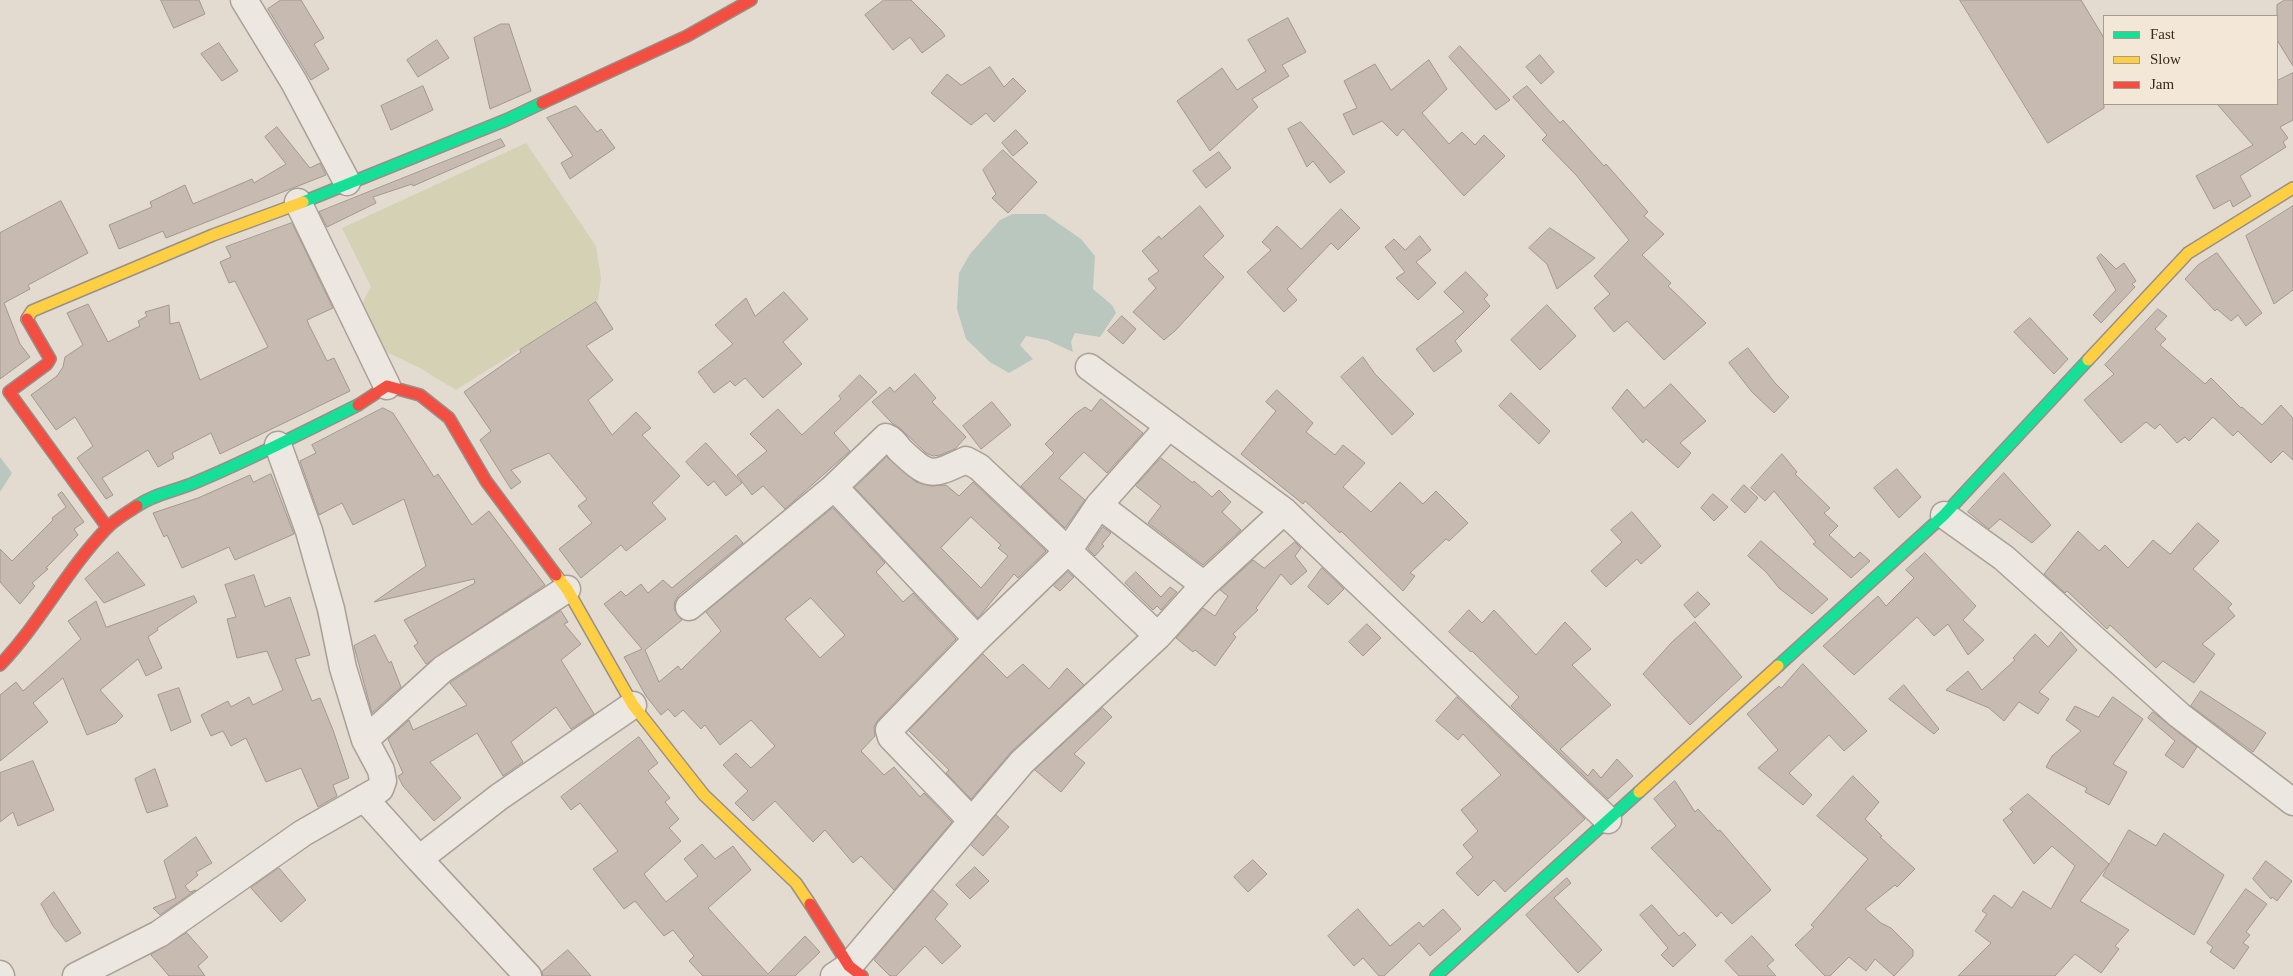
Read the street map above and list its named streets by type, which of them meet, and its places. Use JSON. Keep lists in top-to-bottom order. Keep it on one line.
{"legend":["Fast","Slow","Jam"]}
